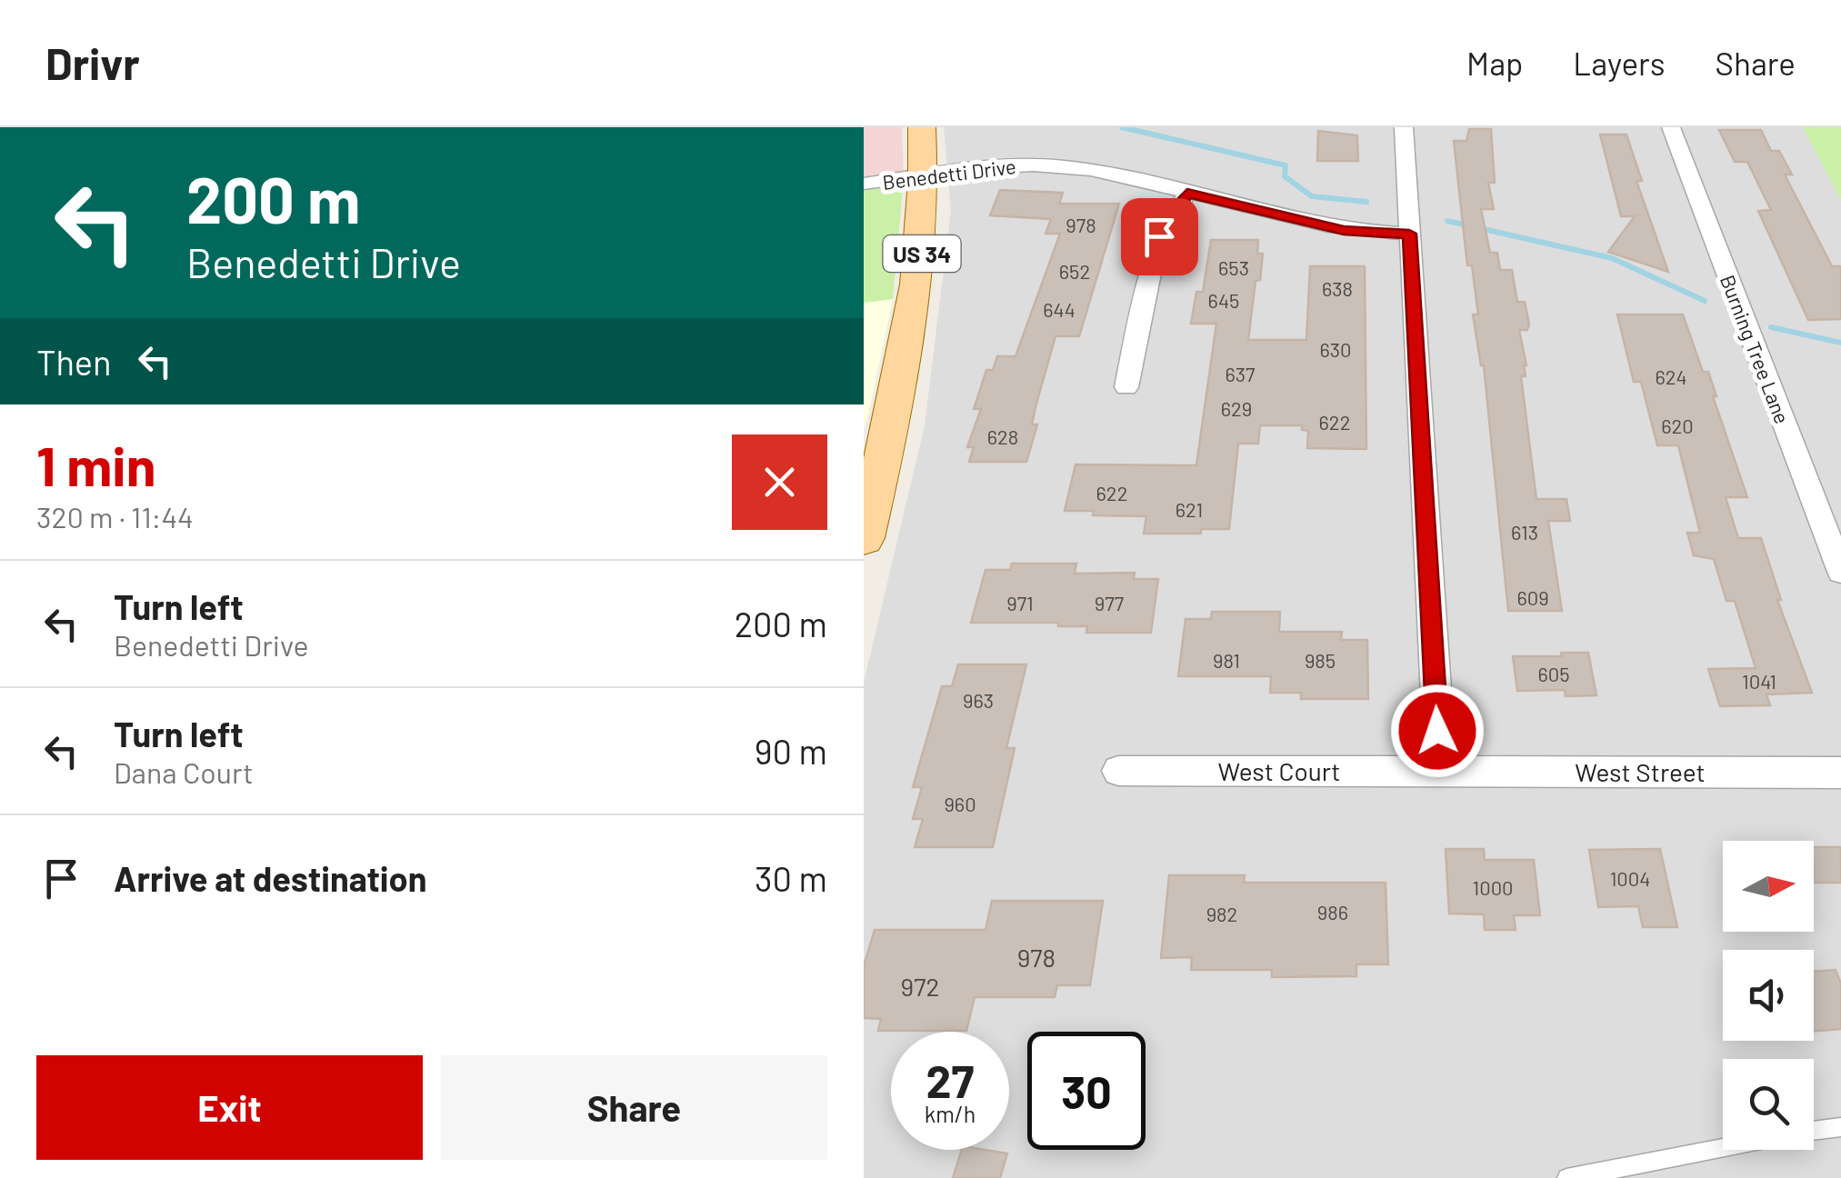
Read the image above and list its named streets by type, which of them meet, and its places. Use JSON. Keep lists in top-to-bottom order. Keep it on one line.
{"streets":{"main road":["US 34"],"street":["Benedetti Drive","Burning Tree Lane","West Court","West Street"]},"crossings":[["Benedetti Drive","US 34"],["West Court","West Street"]],"house_numbers":["978","653","652","638","645","644","630","637","624","629","622","620","628","622","621","613","609","971","977","981","985","605","1041","963","960","1004","1000","986","982","978","972"],"north":"right","page":{"header":"Drivr","nav":["Map","Layers","Share"],"turn":["200 m","Benedetti Drive"],"then":"Then","heading":["1 min","320 m · 11:44"],"list":[{"name":"Turn left","note":"Benedetti Drive","value":"200 m"},{"name":"Turn left","note":"Dana Court","value":"90 m"},{"name":"Arrive at destination","value":"30 m"}],"speed":"27 km/h","limit":"30","buttons":["Exit","Share"]}}
